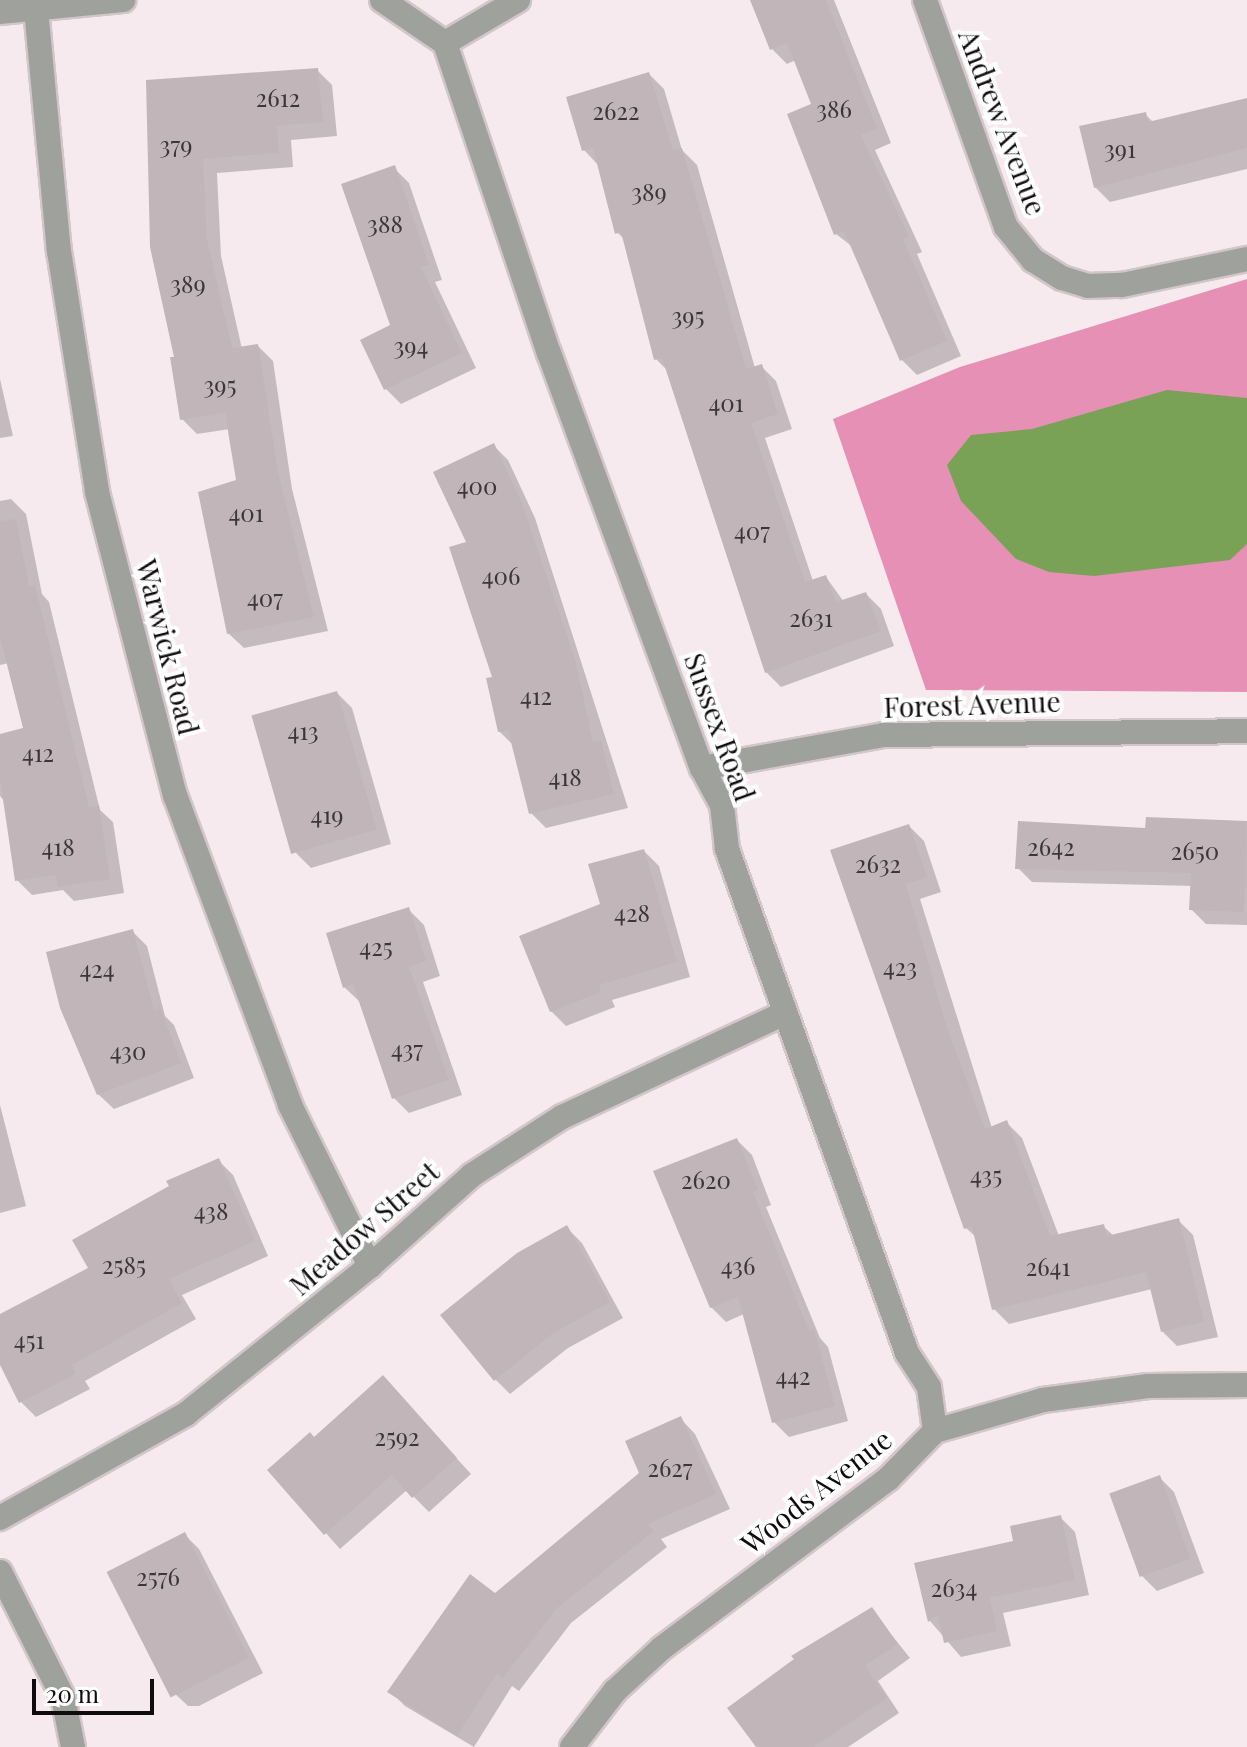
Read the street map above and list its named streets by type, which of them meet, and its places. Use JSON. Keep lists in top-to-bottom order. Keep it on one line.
{"streets":{"street":["Andrew Avenue","Warwick Road","Forest Avenue","Sussex Road","Meadow Street","Woods Avenue"]},"crossings":[["Warwick Road","Meadow Street"],["Forest Avenue","Sussex Road"],["Sussex Road","Meadow Street"],["Sussex Road","Woods Avenue"]],"house_numbers":["2612","386","2622","379","391","389","388","389","395","394","395","401","400","401","407","406","407","2631","412","413","412","418","419","418","2642","2650","2632","428","425","423","424","437","430","435","2620","438","2585","436","2641","451","442","2592","2627","2576","2634"],"scale_bar":"20 m"}
